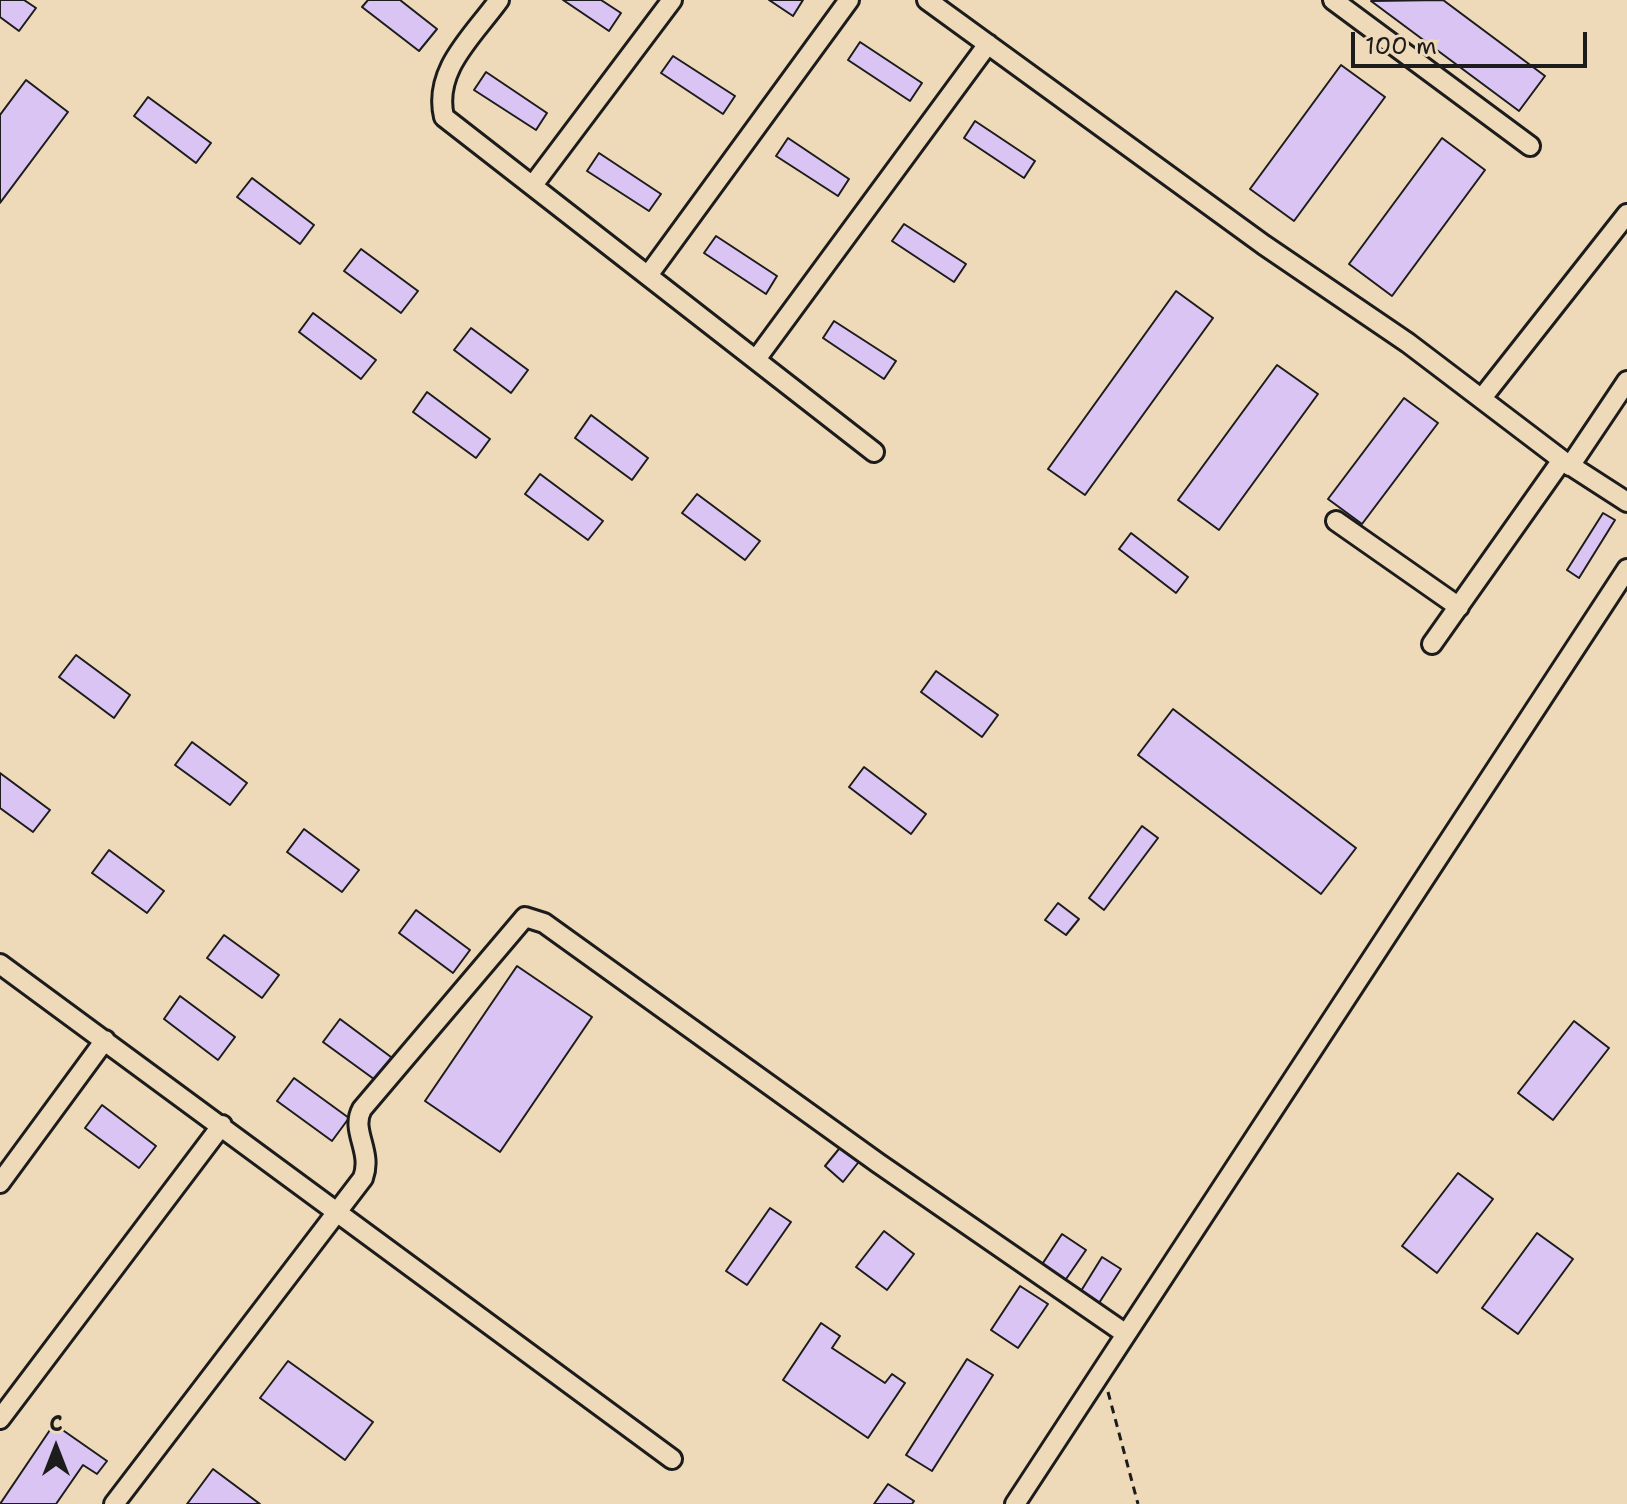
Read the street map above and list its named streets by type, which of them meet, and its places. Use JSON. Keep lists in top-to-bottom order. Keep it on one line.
{"scale_bar":"100 m","north":"top"}
